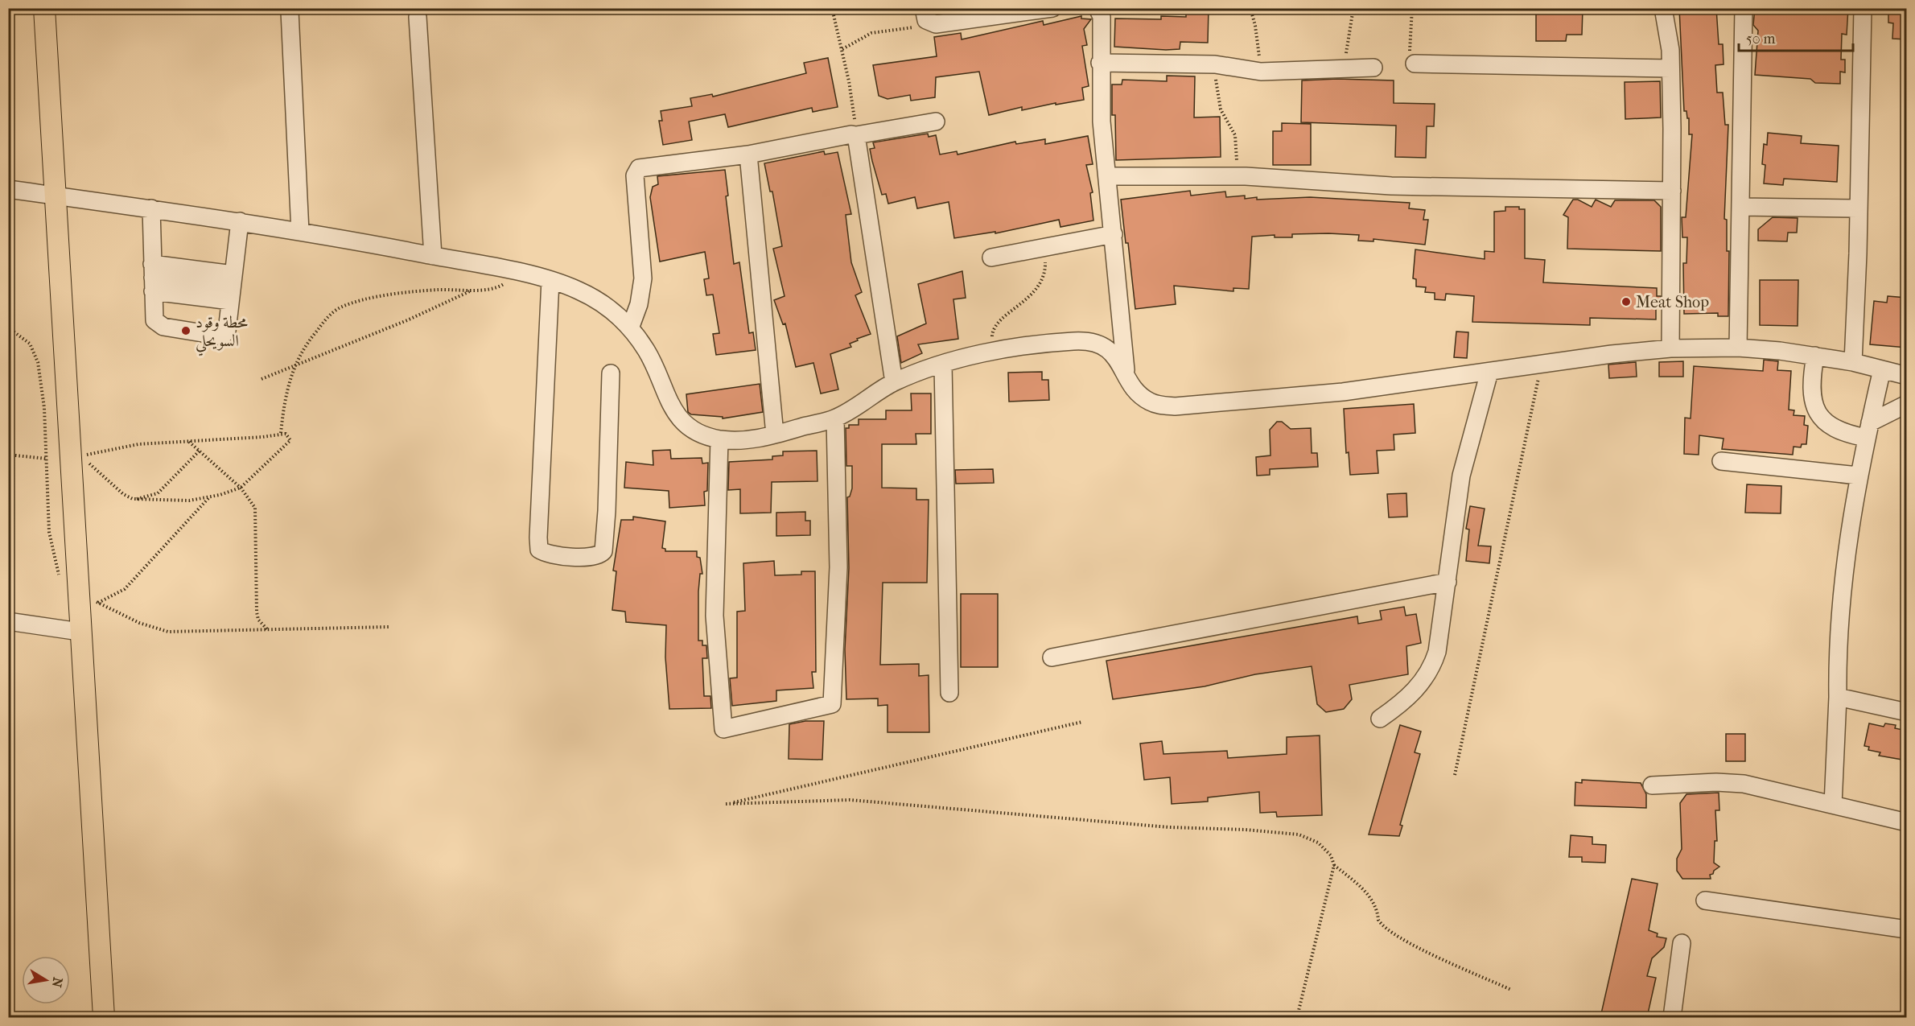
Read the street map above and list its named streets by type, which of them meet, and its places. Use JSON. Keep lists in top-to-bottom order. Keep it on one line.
{"places":["Meat Shop","محطة وقود السويحلي"],"scale_bar":"50 m","north":"right"}
